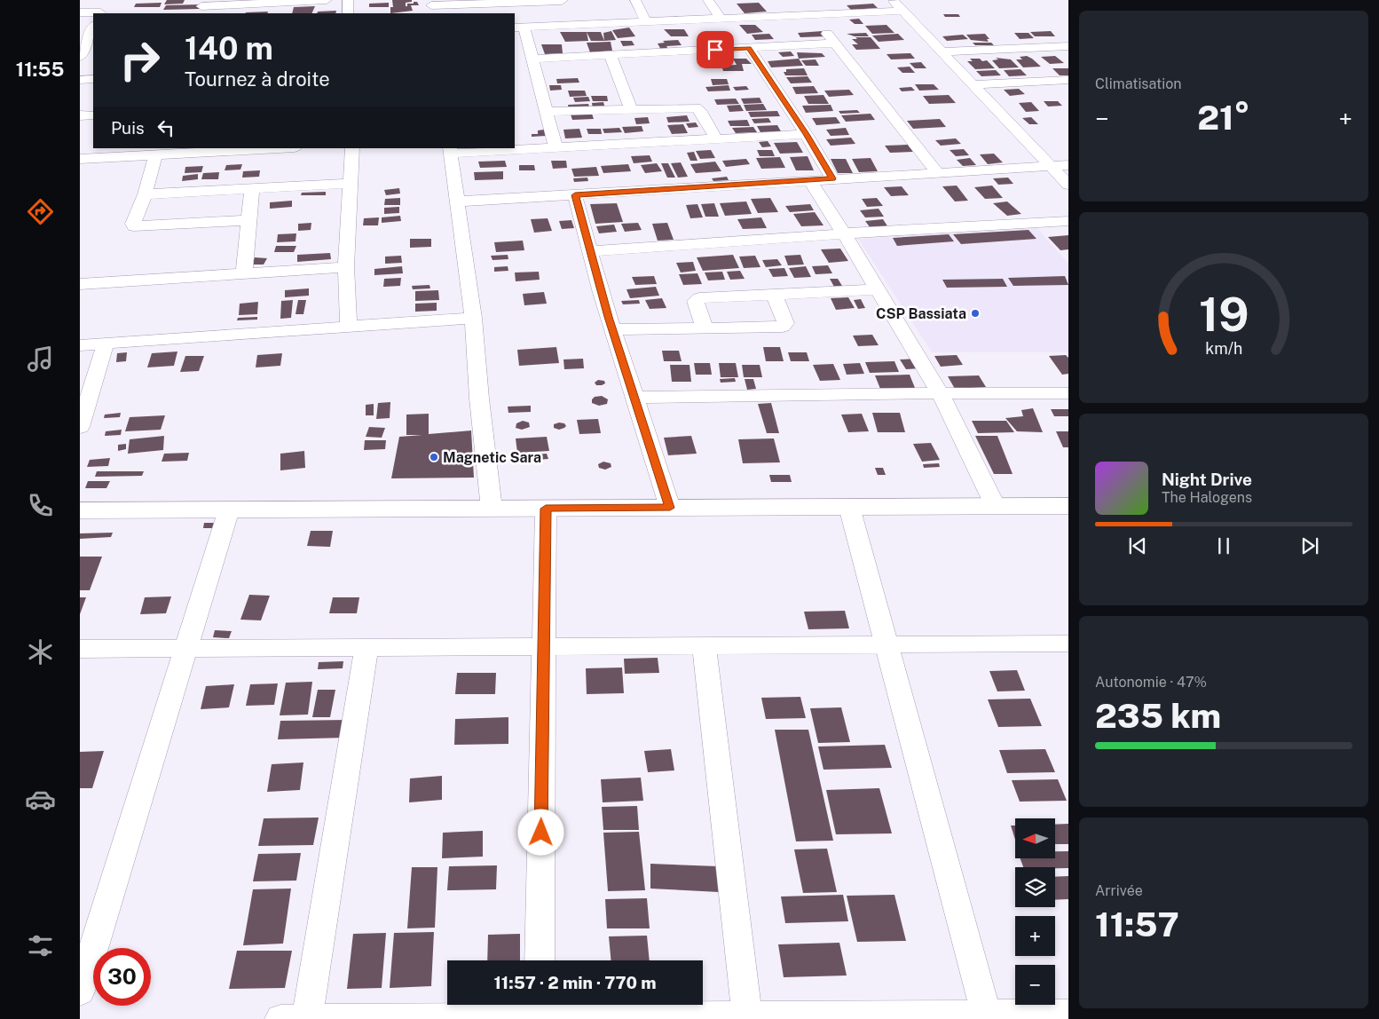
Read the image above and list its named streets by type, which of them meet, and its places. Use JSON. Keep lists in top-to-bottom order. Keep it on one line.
{"places":["CSP Bassiata","Magnetic Sara"],"north":"left","page":{"tabs":"11:55","tile":["Climatisation",["Autonomie · 47%","235 km"],["Arrivée","11:57"]],"turn":["140 m","Tournez à droite"],"heat":["−","21°","+"],"then":"Puis","song":["Night Drive","The Halogens"],"map_buttons":["+","−"],"limit":"30","trip":"11:57 · 2 min · 770 m","gauge":["19","km/h"]}}
